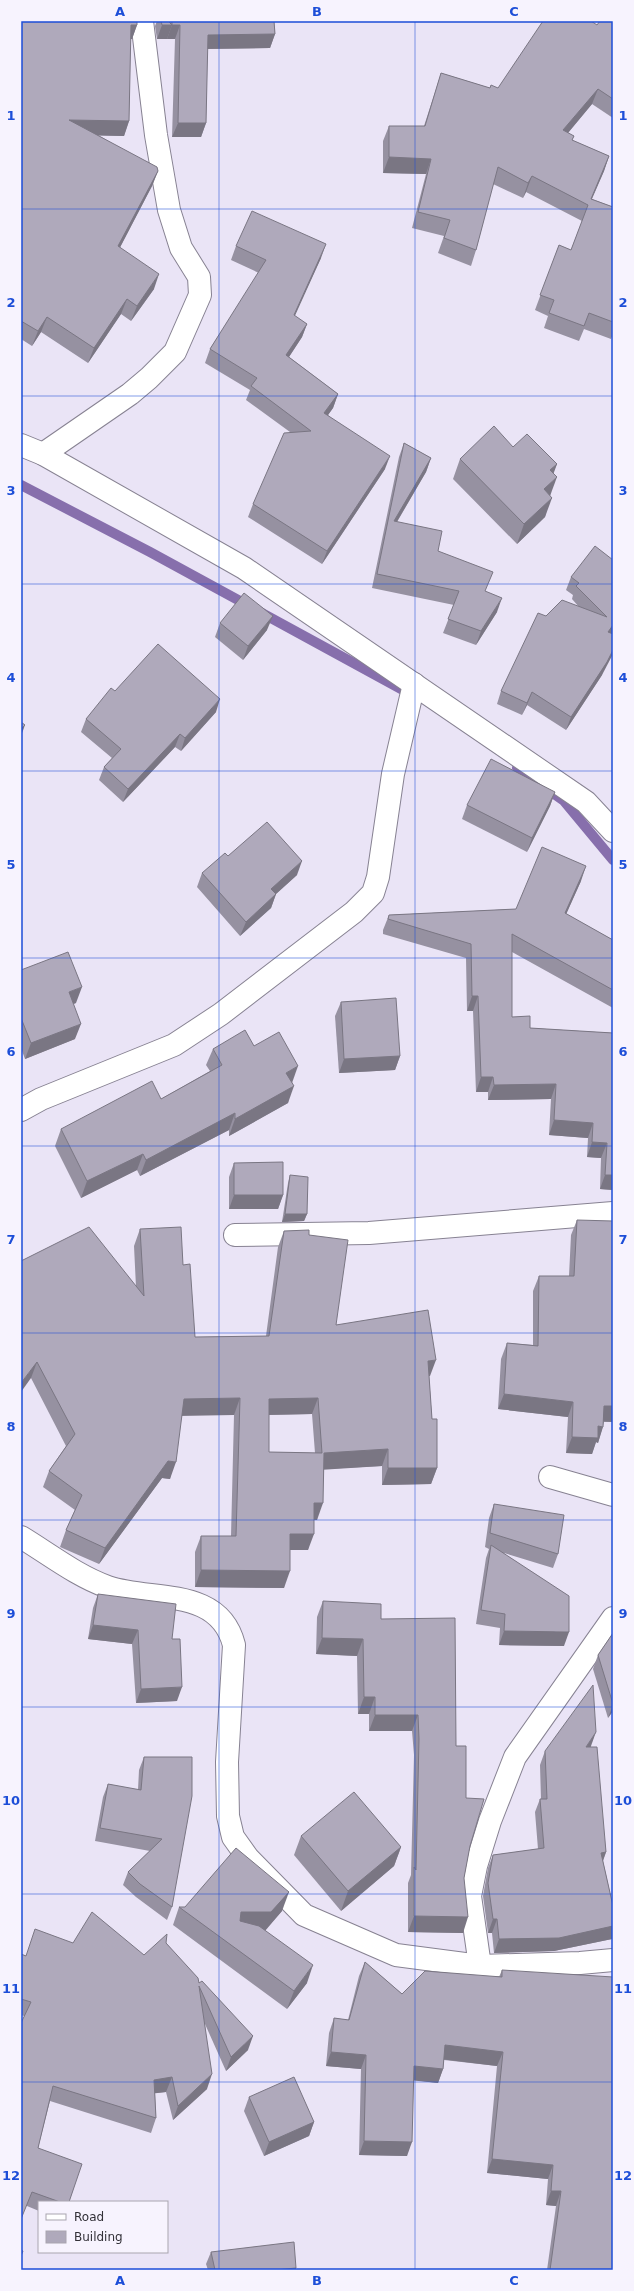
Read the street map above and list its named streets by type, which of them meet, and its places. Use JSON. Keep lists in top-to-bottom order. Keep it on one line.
{"legend":["Road","Building"],"grid":{"columns":["A","B","C"],"rows":["1","2","3","4","5","6","7","8","9","10","11","12"]}}
